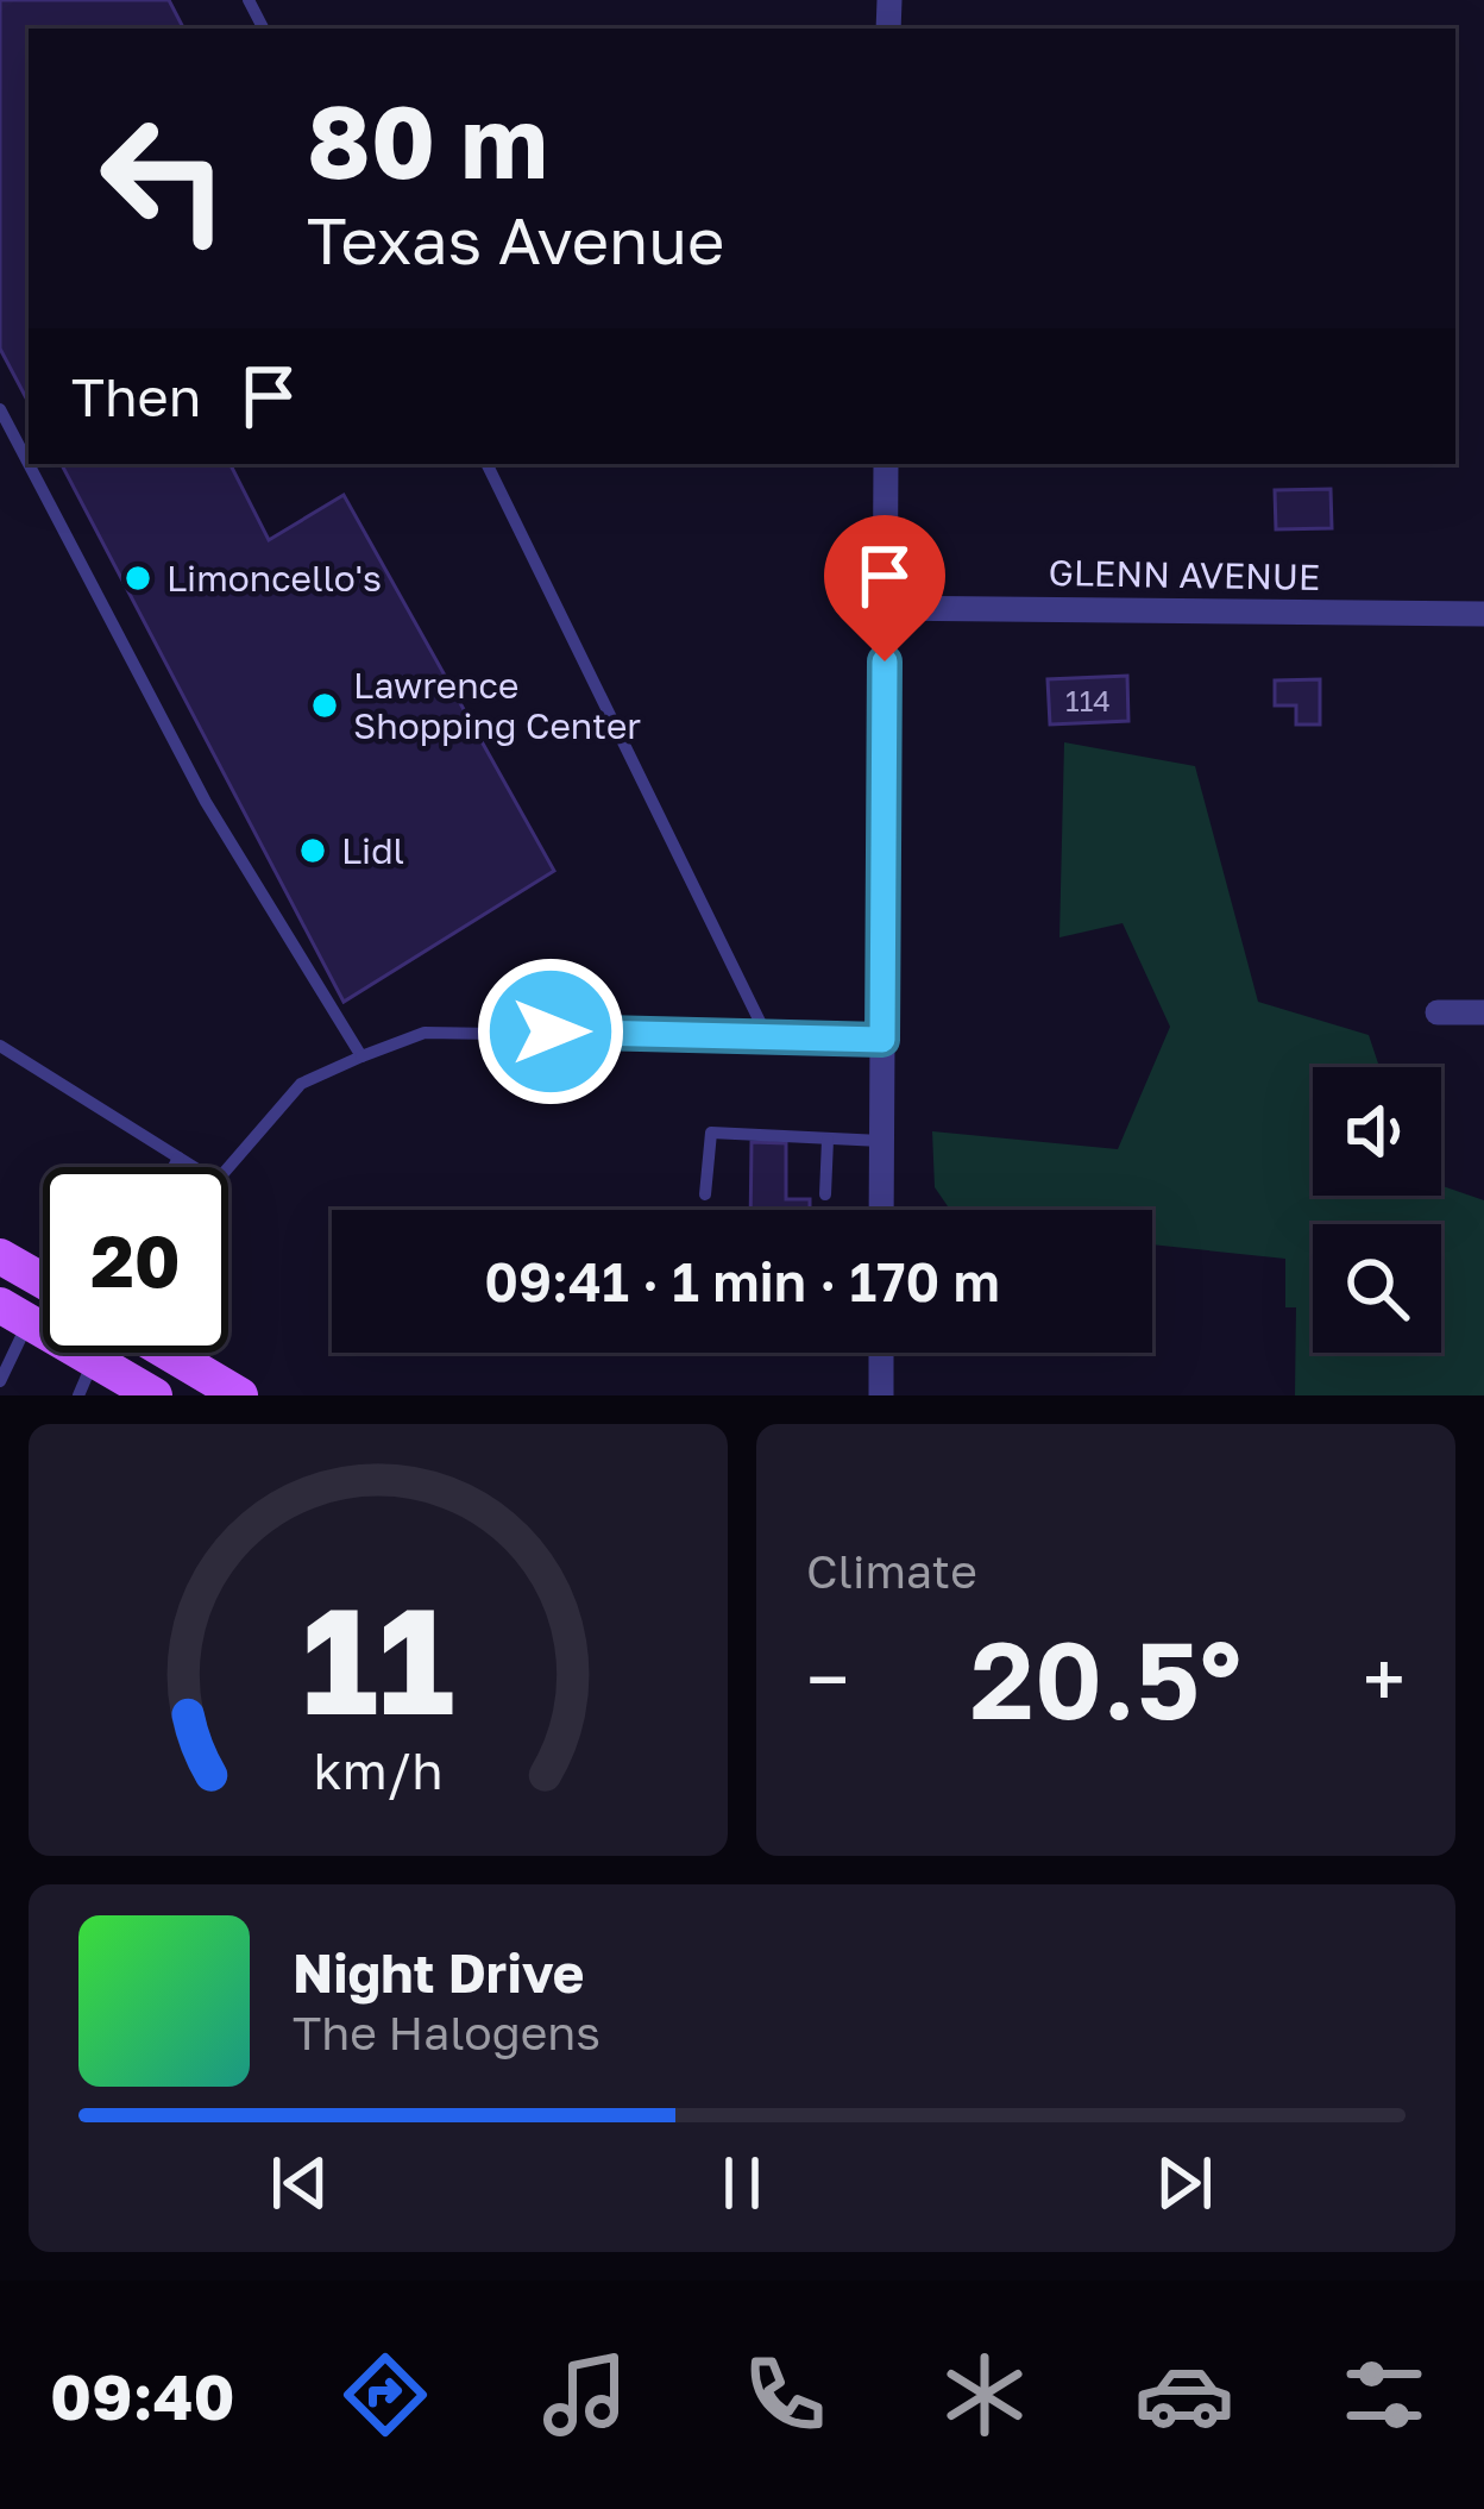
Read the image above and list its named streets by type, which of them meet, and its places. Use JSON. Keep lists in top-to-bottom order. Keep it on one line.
{"streets":{"street":["GLENN AVENUE"]},"places":["Limoncello's","Lawrence Shopping Center","Lidl"],"house_numbers":["114"],"page":{"turn":["80 m","Texas Avenue"],"then":"Then","limit":"20","trip":"09:41 · 1 min · 170 m","tile":"Climate","heat":["−","20.5°","+"],"song":["Night Drive","The Halogens"],"tabs":"09:40","gauge":["11","km/h"]}}
